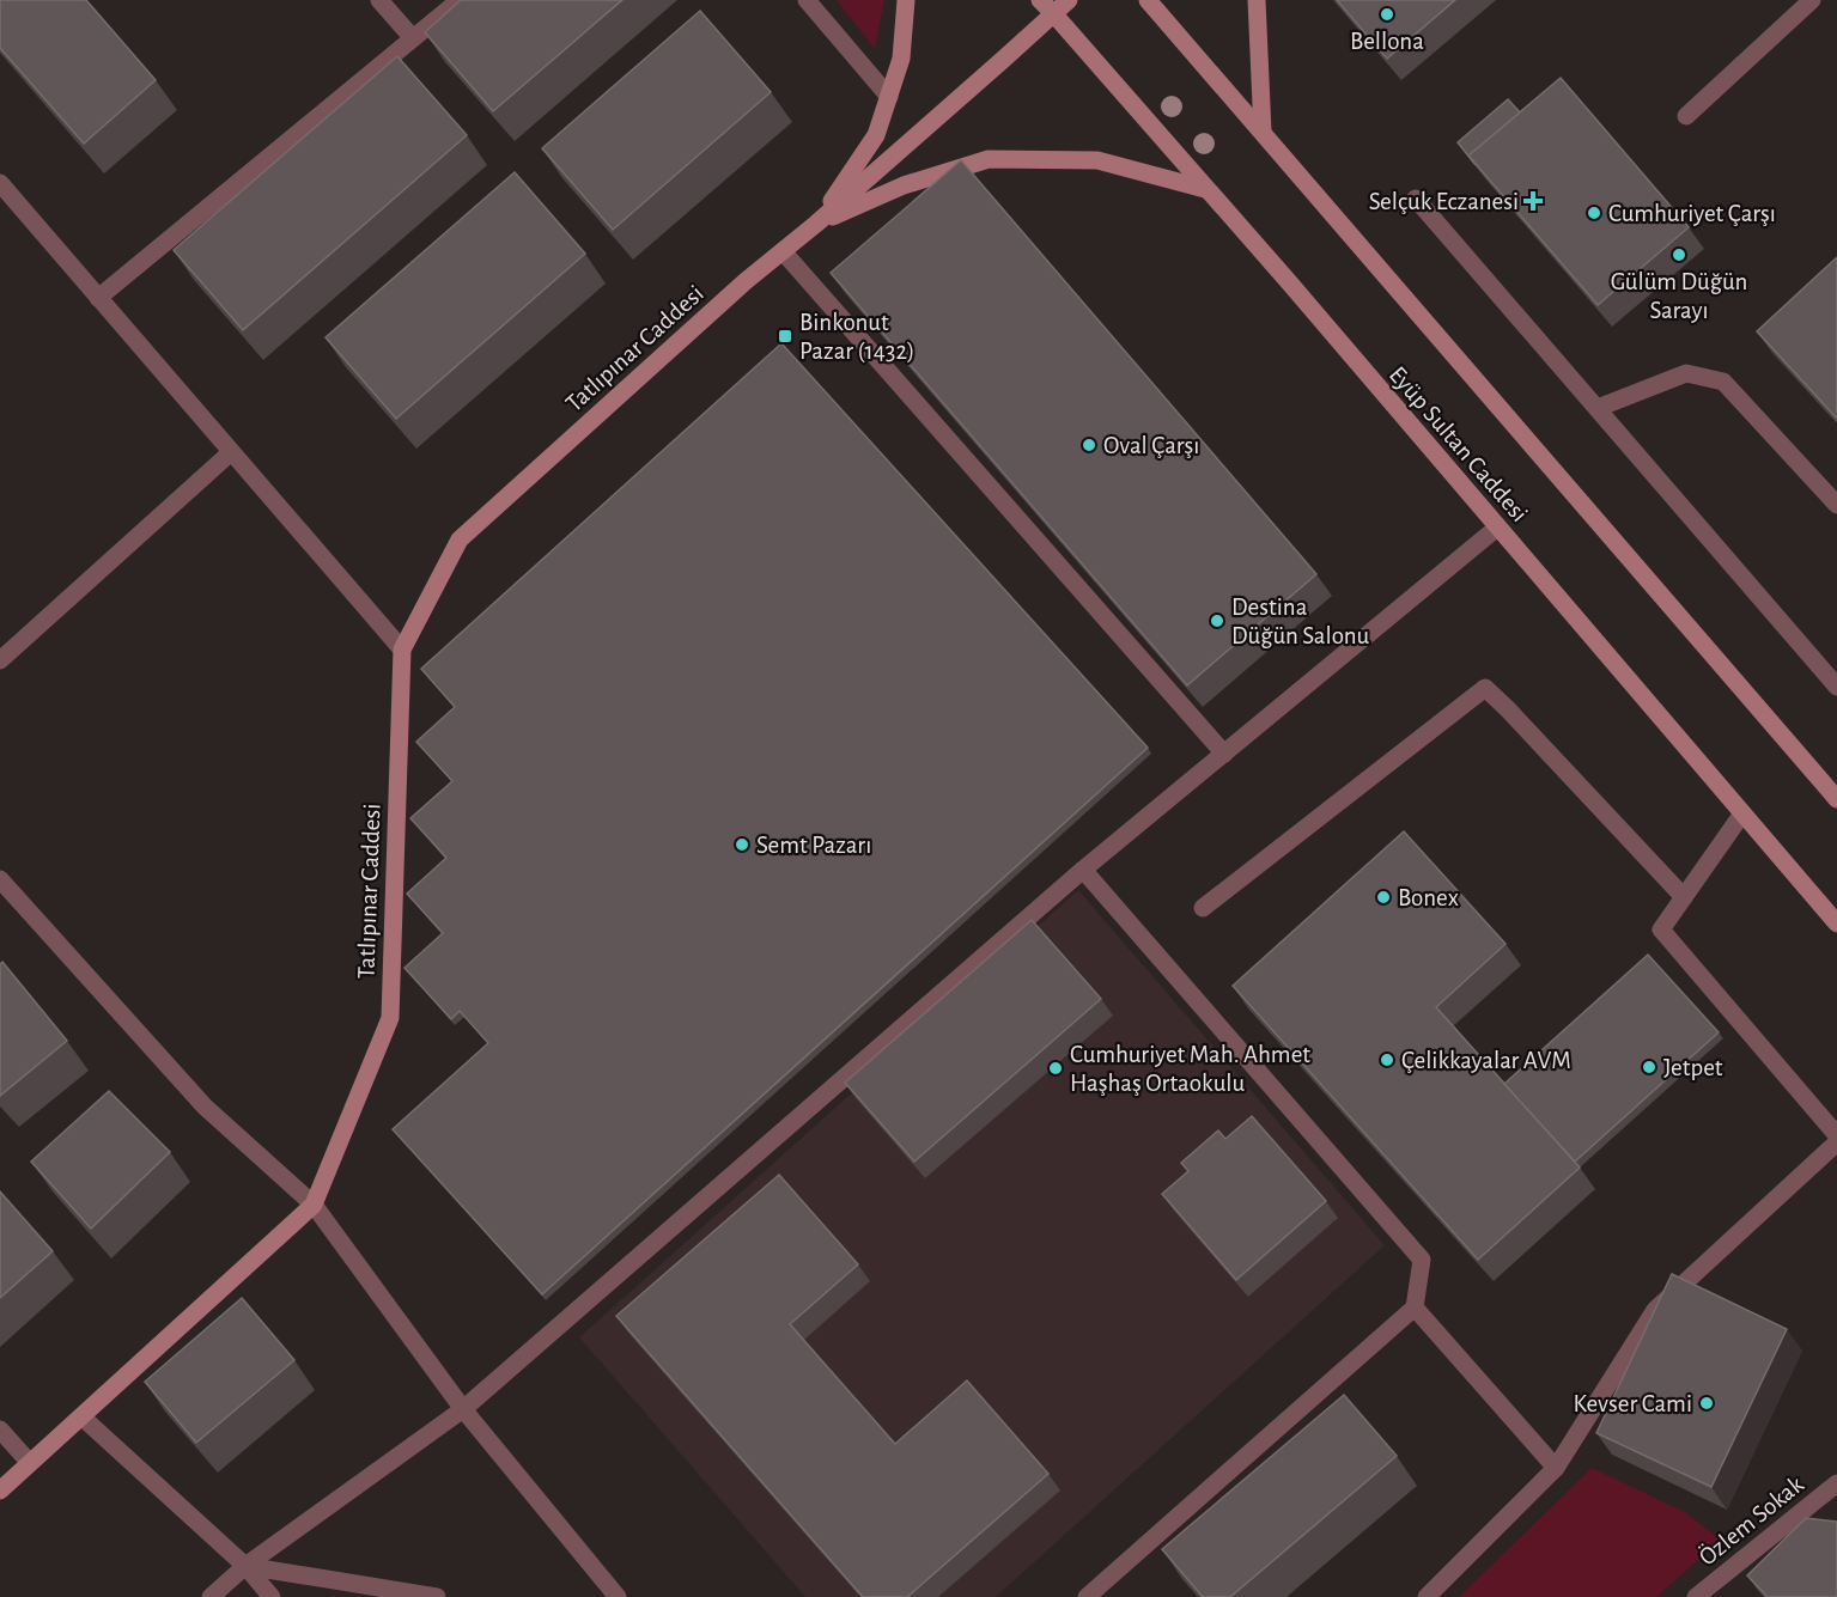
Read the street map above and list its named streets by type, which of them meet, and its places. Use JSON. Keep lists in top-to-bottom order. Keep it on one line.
{"streets":{"street":["Tatlıpınar Caddesi","Eyüp Sultan Caddesi","Özlem Sokak"]},"places":{"other":["Bellona","Cumhuriyet Çarşı","Gülüm Düğün Sarayı","Oval Çarşı","Destina Düğün Salonu","Semt Pazarı","Bonex","Çelikkayalar AVM","Jetpet","Cumhuriyet Mah. Ahmet Haşhaş Ortaokulu","Kevser Cami"],"health":["Selçuk Eczanesi"],"transit":["Binkonut Pazar (1432)"]}}
